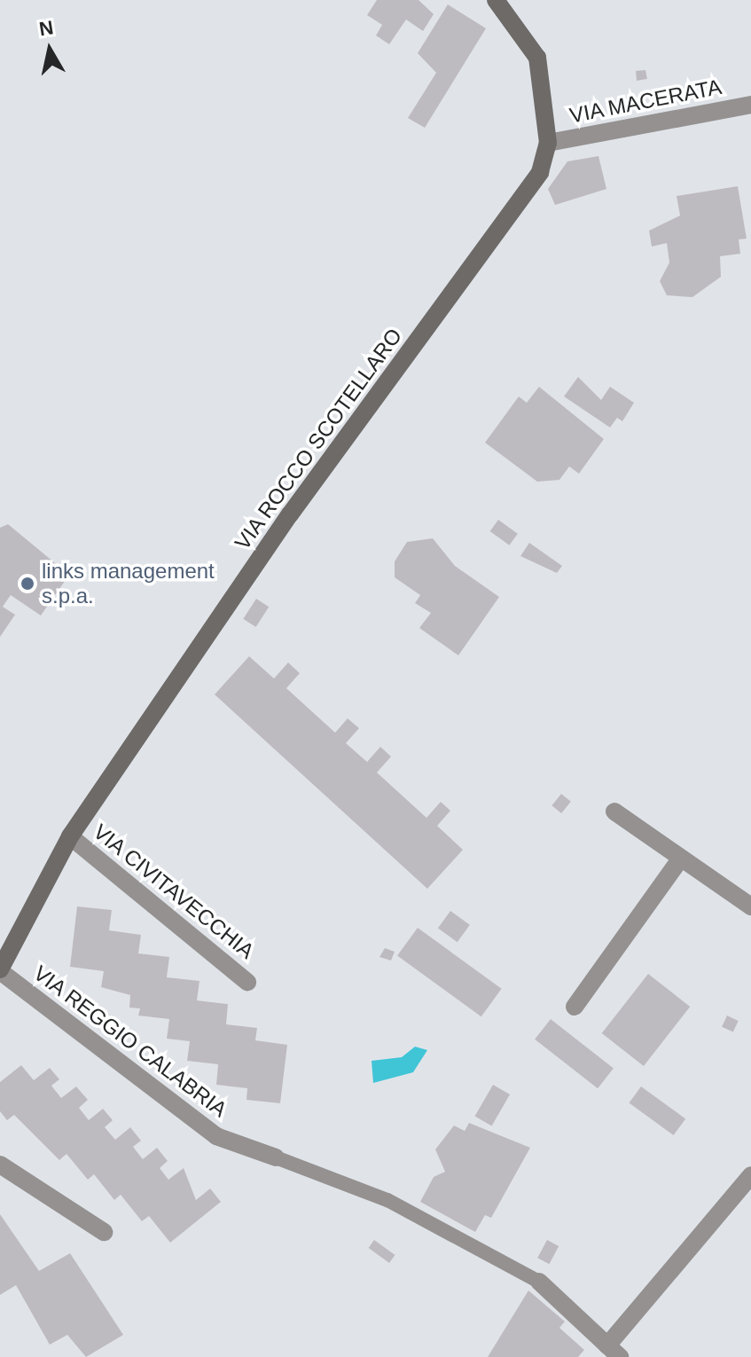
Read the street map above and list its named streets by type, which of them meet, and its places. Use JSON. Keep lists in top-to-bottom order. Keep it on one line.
{"streets":{"street":["VIA MACERATA","VIA ROCCO SCOTELLARO","VIA CIVITAVECCHIA","VIA REGGIO CALABRIA"]},"crossings":[["VIA MACERATA","VIA ROCCO SCOTELLARO"],["VIA ROCCO SCOTELLARO","VIA CIVITAVECCHIA"],["VIA ROCCO SCOTELLARO","VIA REGGIO CALABRIA"]],"places":["links management s.p.a."],"north":"top"}
